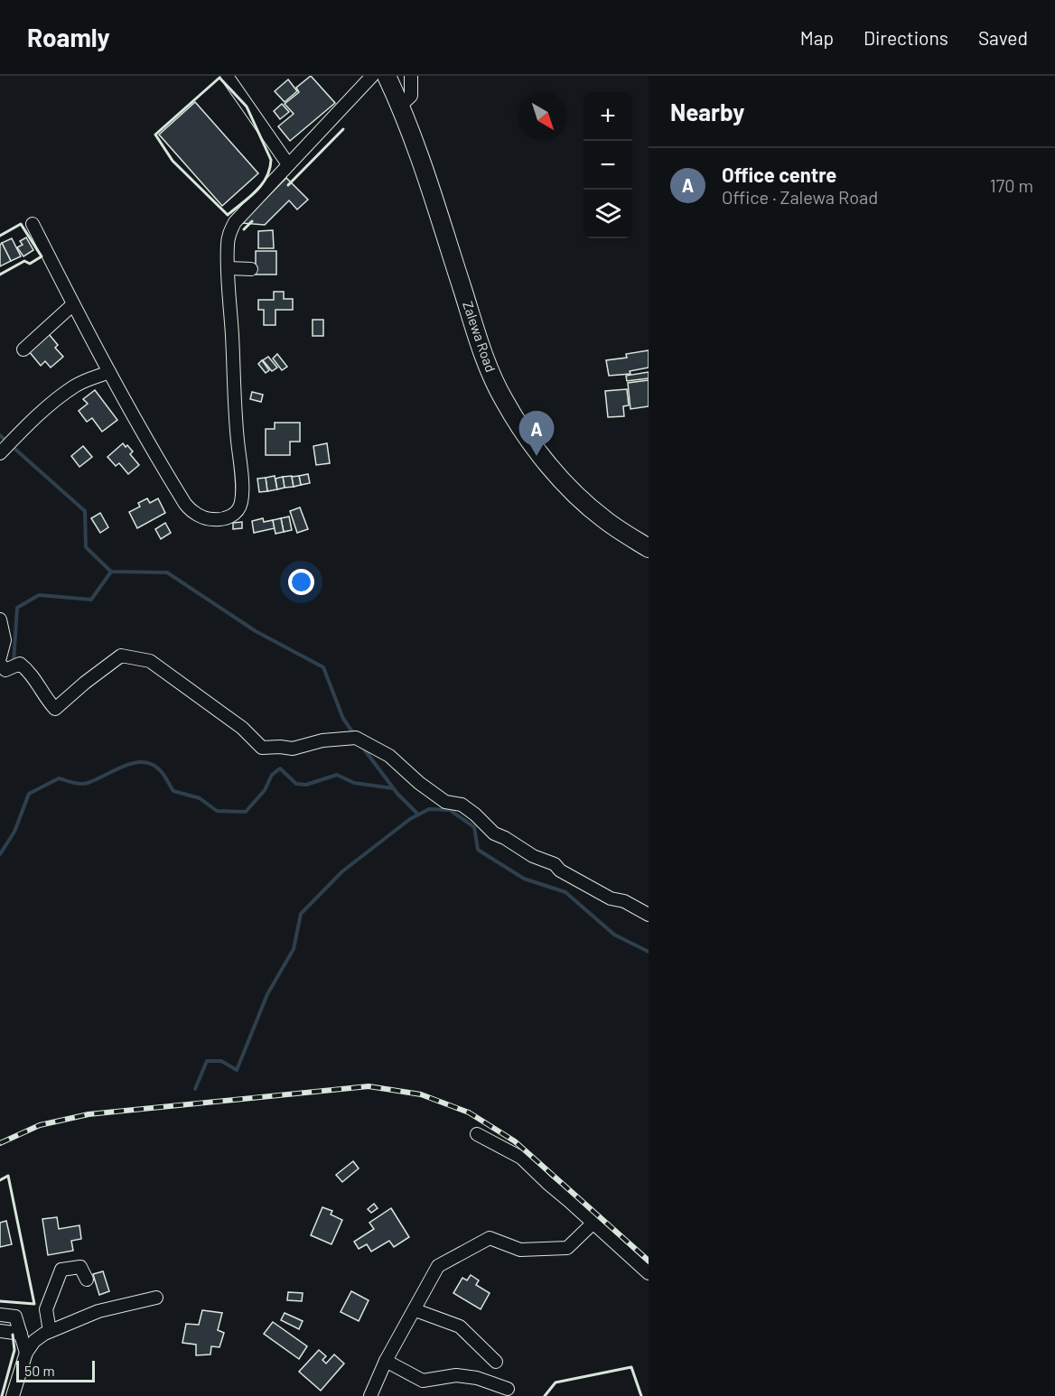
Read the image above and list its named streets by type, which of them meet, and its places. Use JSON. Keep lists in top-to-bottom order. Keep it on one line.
{"streets":{"highway":["Zalewa Road"]},"scale_bar":"50 m","north":"bottom right","page":{"header":"Roamly","nav":["Map","Directions","Saved"],"heading":"Nearby","map_buttons":["+","−"],"list":[{"mark":"A","name":"Office centre","note":"Office · Zalewa Road","value":"170 m"}],"pins":"A","scale":"50 m"}}
